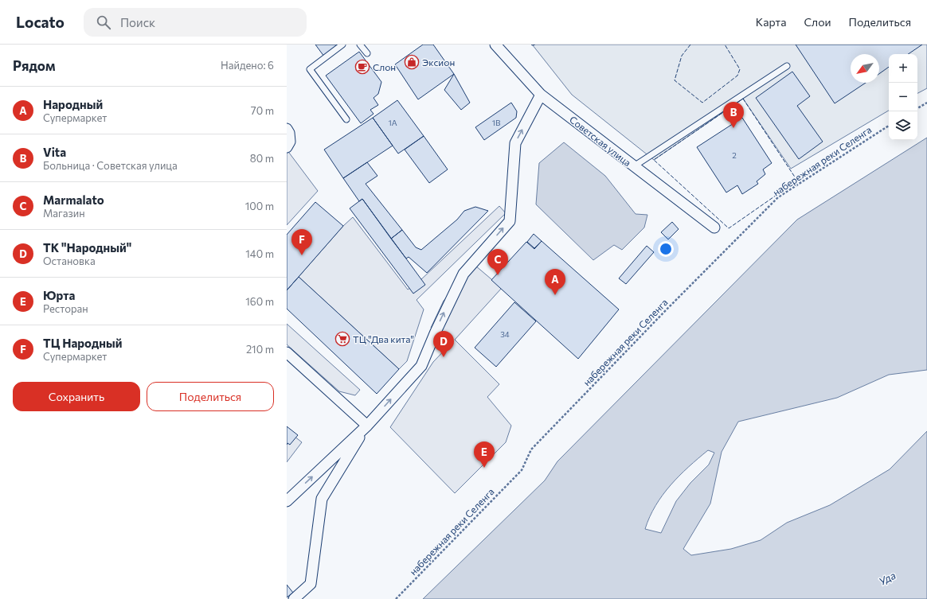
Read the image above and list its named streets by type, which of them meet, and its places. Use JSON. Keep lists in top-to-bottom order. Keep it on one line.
{"streets":{"street":["Советская улица"],"path":["набережная реки Селенга"]},"water":["Уда"],"places":{"shop":["Эксион"],"cafe":["Слон"],"supermarket":["ТЦ \"Два кита\""]},"house_numbers":["1А","1В","2","34"],"north":"bottom left","page":{"header":"Locato","search":"Поиск","nav":["Карта","Слои","Поделиться"],"heading":["Рядом","Найдено: 6"],"map_buttons":["+","−"],"list":[{"mark":"A","name":"Народный","note":"Супермаркет","value":"70 m"},{"mark":"B","name":"Vita","note":"Больница · Советская улица","value":"80 m"},{"mark":"C","name":"Marmalato","note":"Магазин","value":"100 m"},{"mark":"D","name":"ТК \"Народный\"","note":"Остановка","value":"140 m"},{"mark":"E","name":"Юрта","note":"Ресторан","value":"160 m"},{"mark":"F","name":"ТЦ Народный","note":"Супермаркет","value":"210 m"}],"pins":["B","F","C","A","D","E"],"buttons":["Сохранить","Поделиться"]}}
